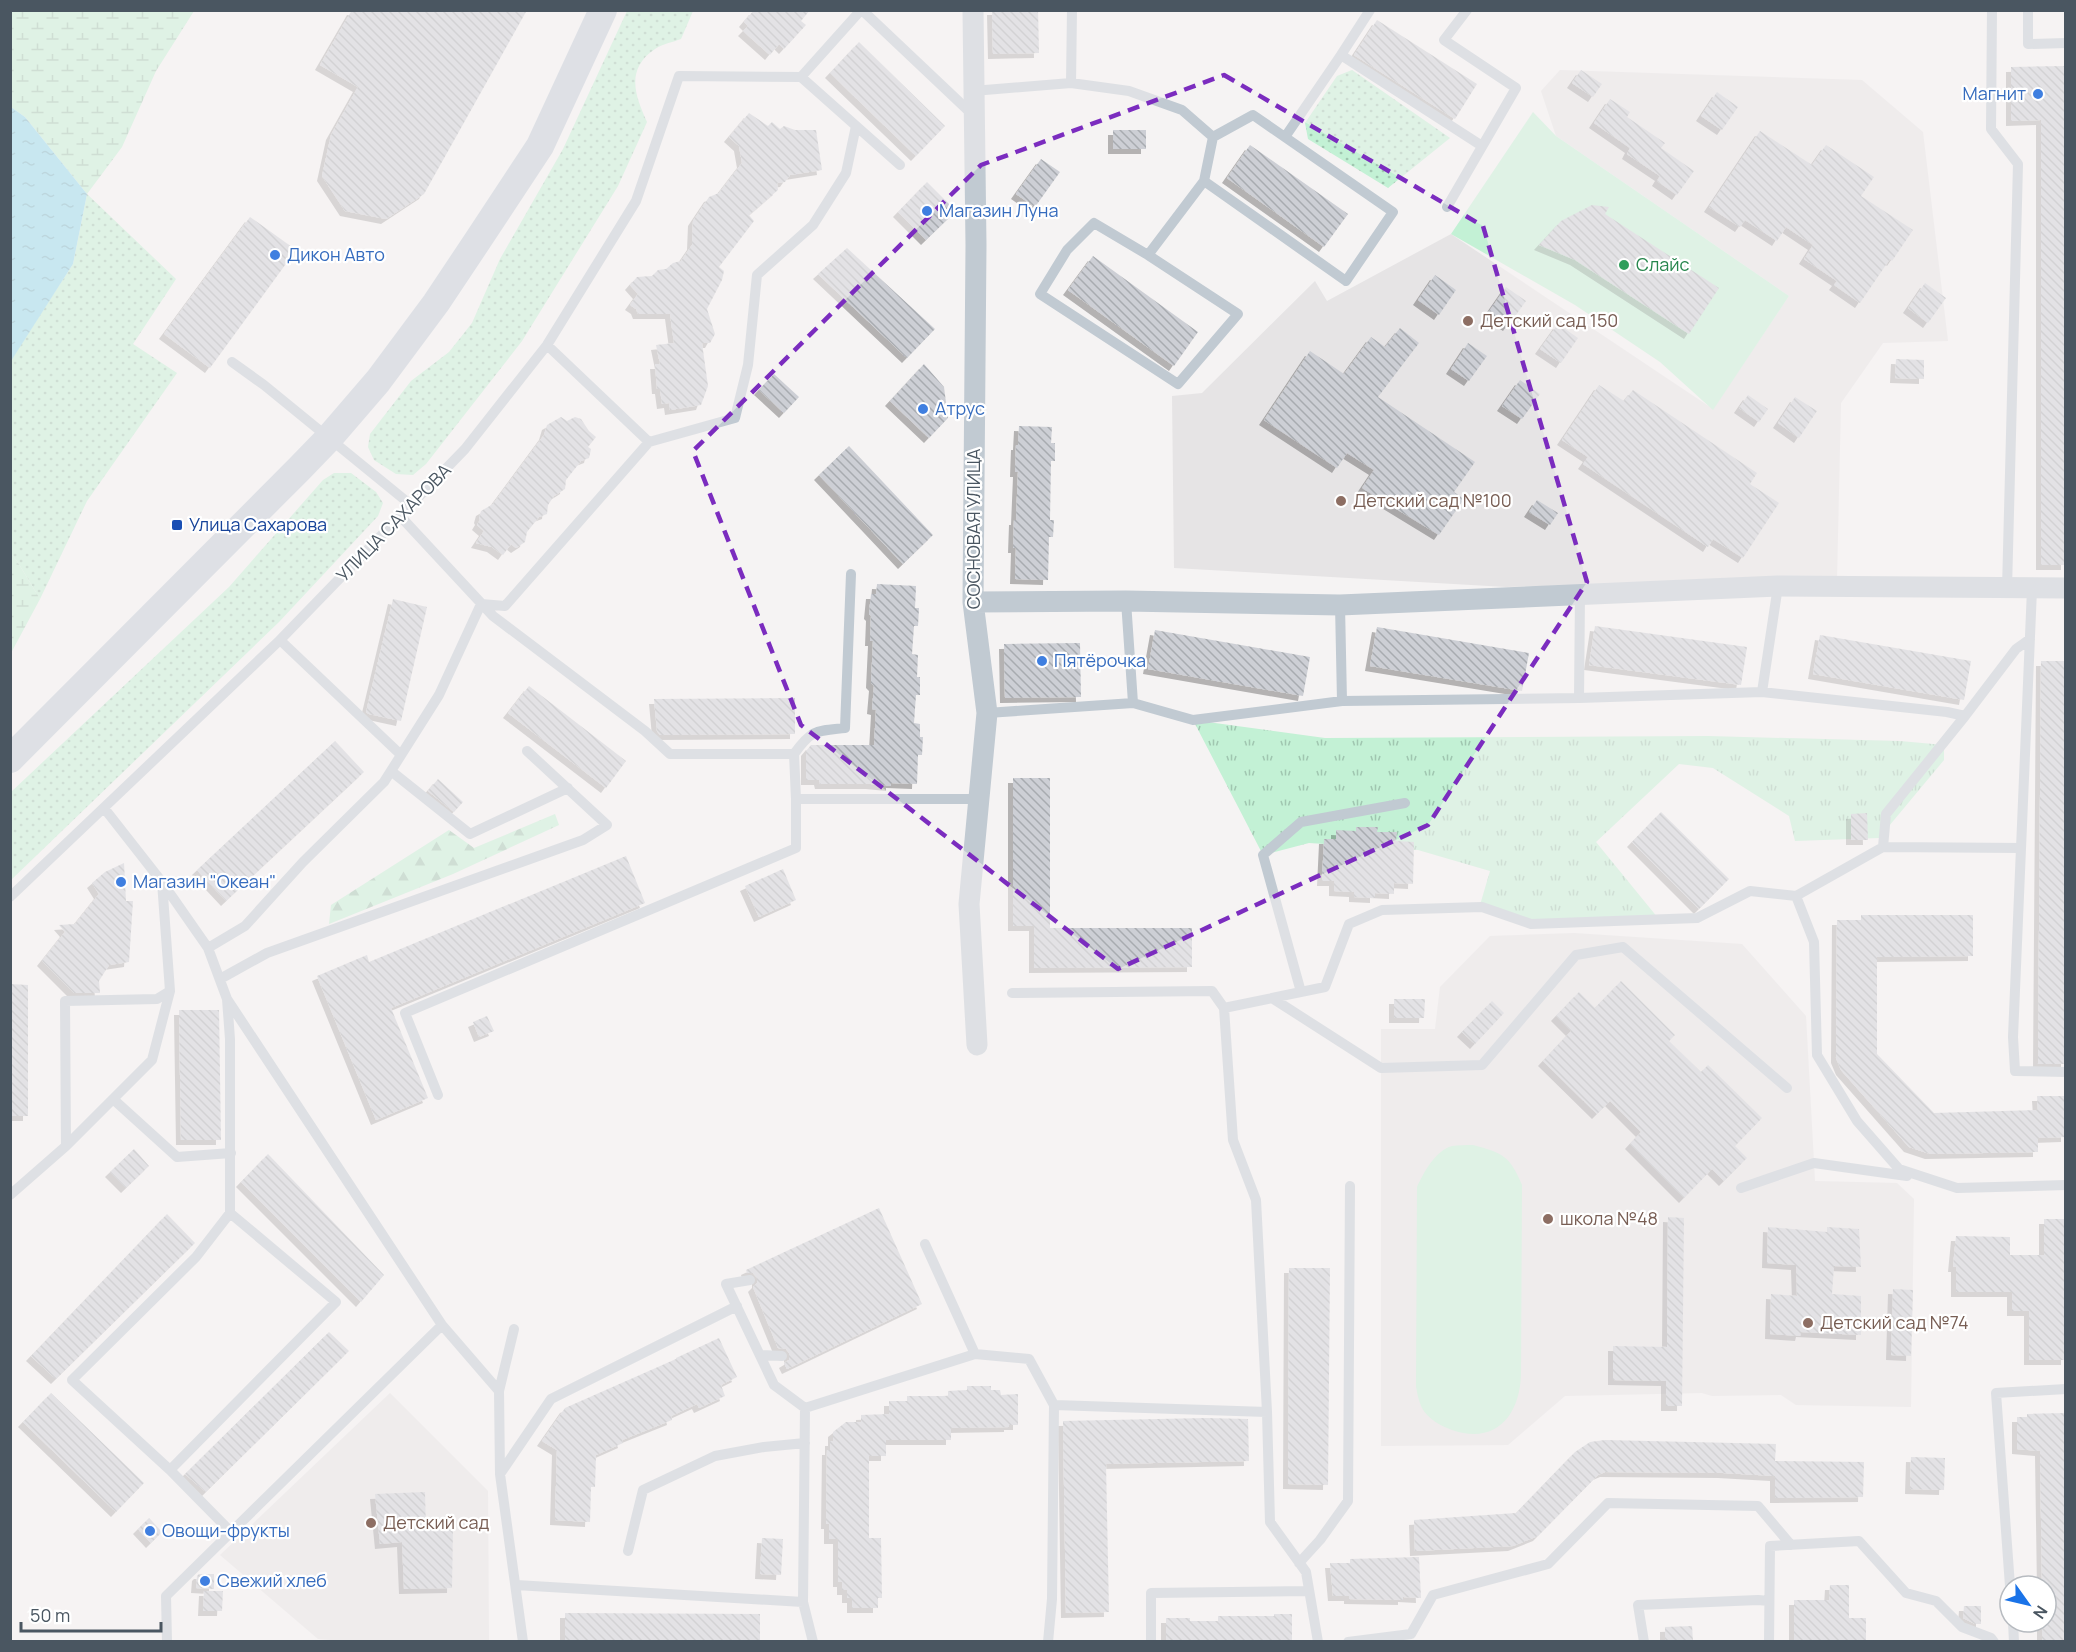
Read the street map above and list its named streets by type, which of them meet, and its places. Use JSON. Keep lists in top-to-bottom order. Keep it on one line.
{"streets":{"street":["СОСНОВАЯ УЛИЦА"],"lane":["УЛИЦА САХАРОВА"]},"places":{"other":["Магнит","Магазин Луна","Дикон Авто","Слайс","Детский сад 150","Атрус","Детский сад №100","Пятёрочка","Магазин \"Океан\"","школа №48","Детский сад №74","Детский сад","Овощи-фрукты","Свежий хлеб"],"transit":["Улица Сахарова"]},"scale_bar":"50 m","north":"bottom right"}
